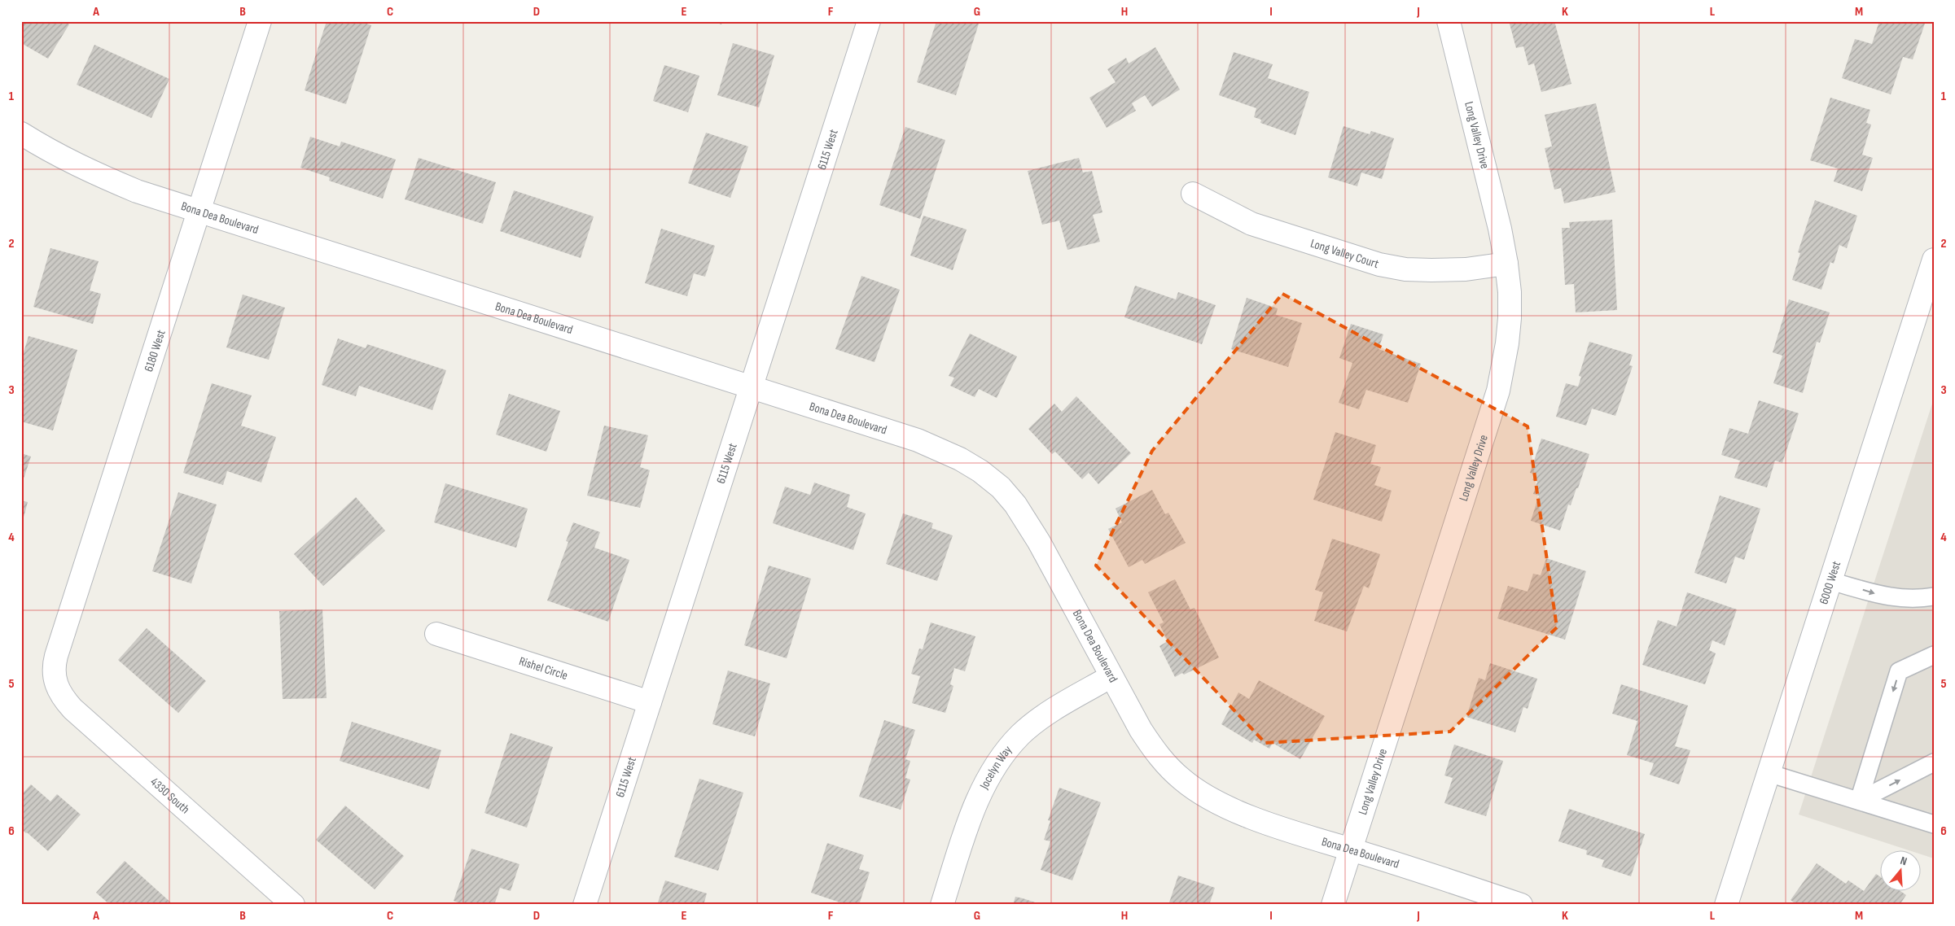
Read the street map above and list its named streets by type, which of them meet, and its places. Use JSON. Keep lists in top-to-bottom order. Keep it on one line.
{"streets":{"street":["Long Valley Drive","6115 West","Bona Dea Boulevard","Long Valley Court","6180 West","6000 West","Rishel Circle","Jocelyn Way","4330 South"]},"crossings":[["Long Valley Drive","Bona Dea Boulevard"],["Long Valley Drive","Long Valley Court"],["6115 West","Bona Dea Boulevard"],["6115 West","Rishel Circle"],["Bona Dea Boulevard","6180 West"],["Bona Dea Boulevard","Jocelyn Way"],["6180 West","4330 South"]],"north":"top","grid":{"columns":["A","B","C","D","E","F","G","H","I","J","K","L","M"],"rows":["1","2","3","4","5","6"]}}
